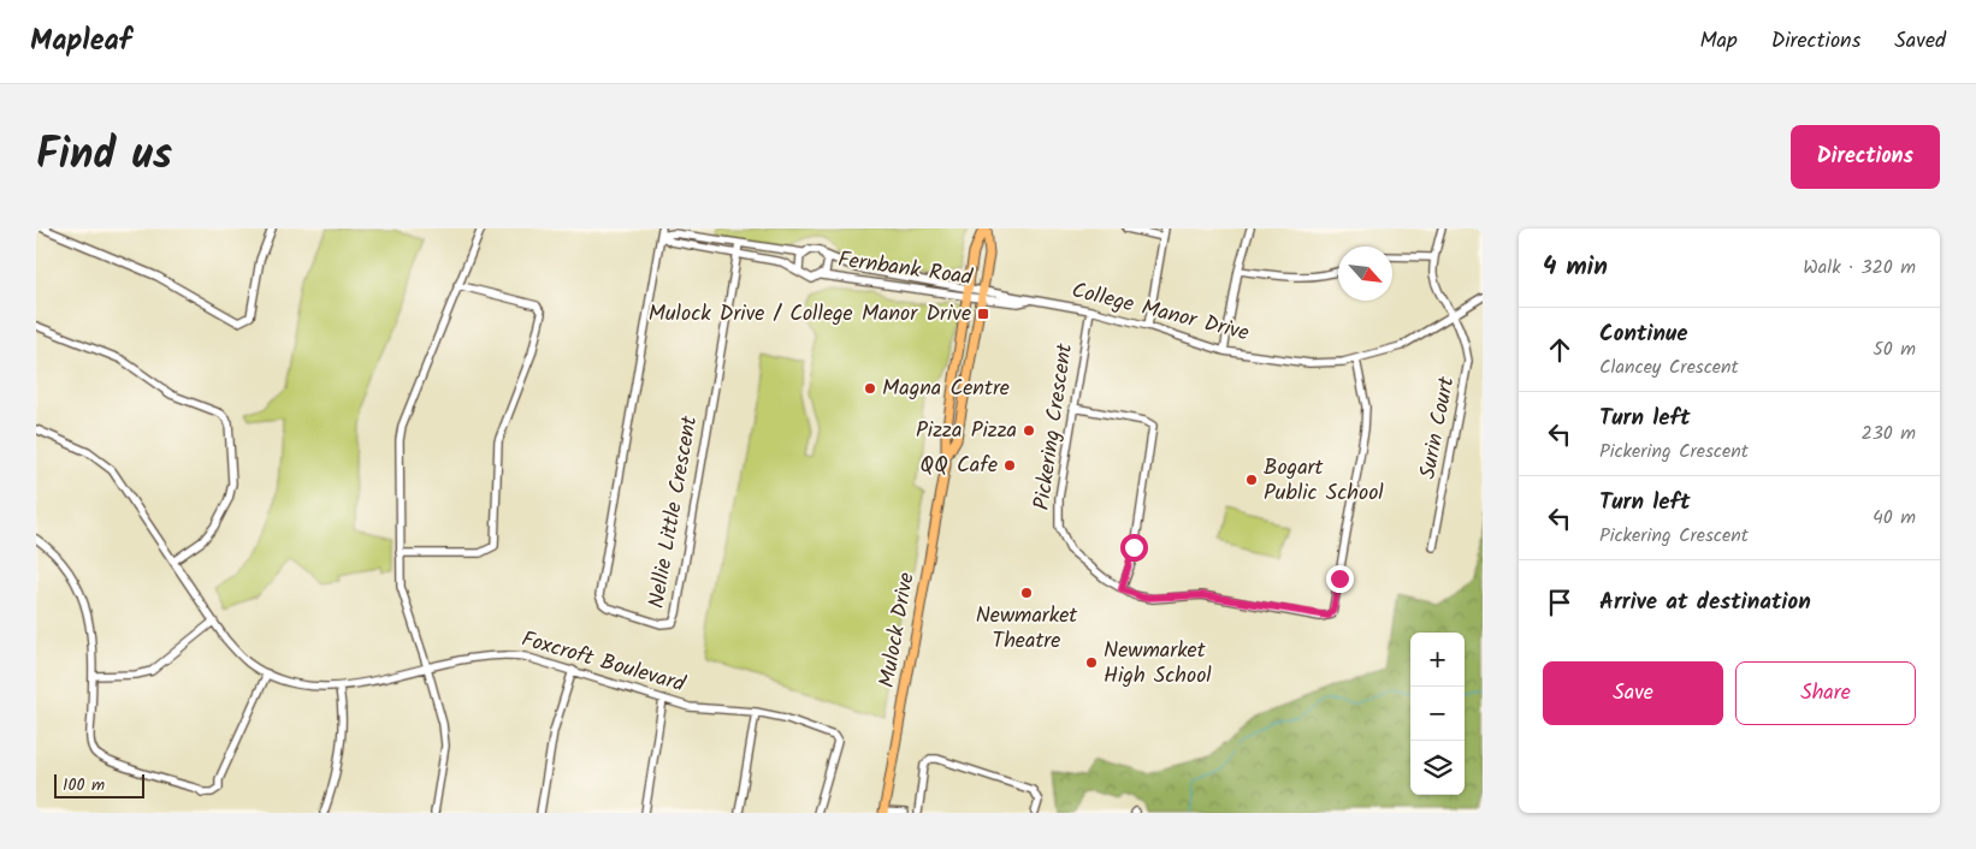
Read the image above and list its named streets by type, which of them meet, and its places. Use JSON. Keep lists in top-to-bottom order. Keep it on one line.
{"streets":{"main road":["Mulock Drive"],"street":["Fernbank Road","College Manor Drive","Pickering Crescent","Surin Court","Nellie Little Crescent","Foxcroft Boulevard"]},"crossings":[["Fernbank Road","College Manor Drive"],["Fernbank Road","Mulock Drive"],["College Manor Drive","Pickering Crescent"],["College Manor Drive","Surin Court"],["College Manor Drive","Mulock Drive"]],"places":{"transit":["Mulock Drive / College Manor Drive"],"other":["Magna Centre","Pizza Pizza","QQ Cafe","Bogart Public School","Newmarket Theatre","Newmarket High School"]},"scale_bar":"100 m","north":"bottom right","page":{"header":"Mapleaf","nav":["Map","Directions","Saved"],"title":"Find us","buttons":["Directions",["Save","Share"]],"heading":["4 min","Walk · 320 m"],"list":[["Continue","Clancey Crescent","50 m"],["Turn left","Pickering Crescent","230 m"],["Turn left","Pickering Crescent","40 m"],"Arrive at destination"],"map_buttons":["+","−"],"scale":"100 m"}}
